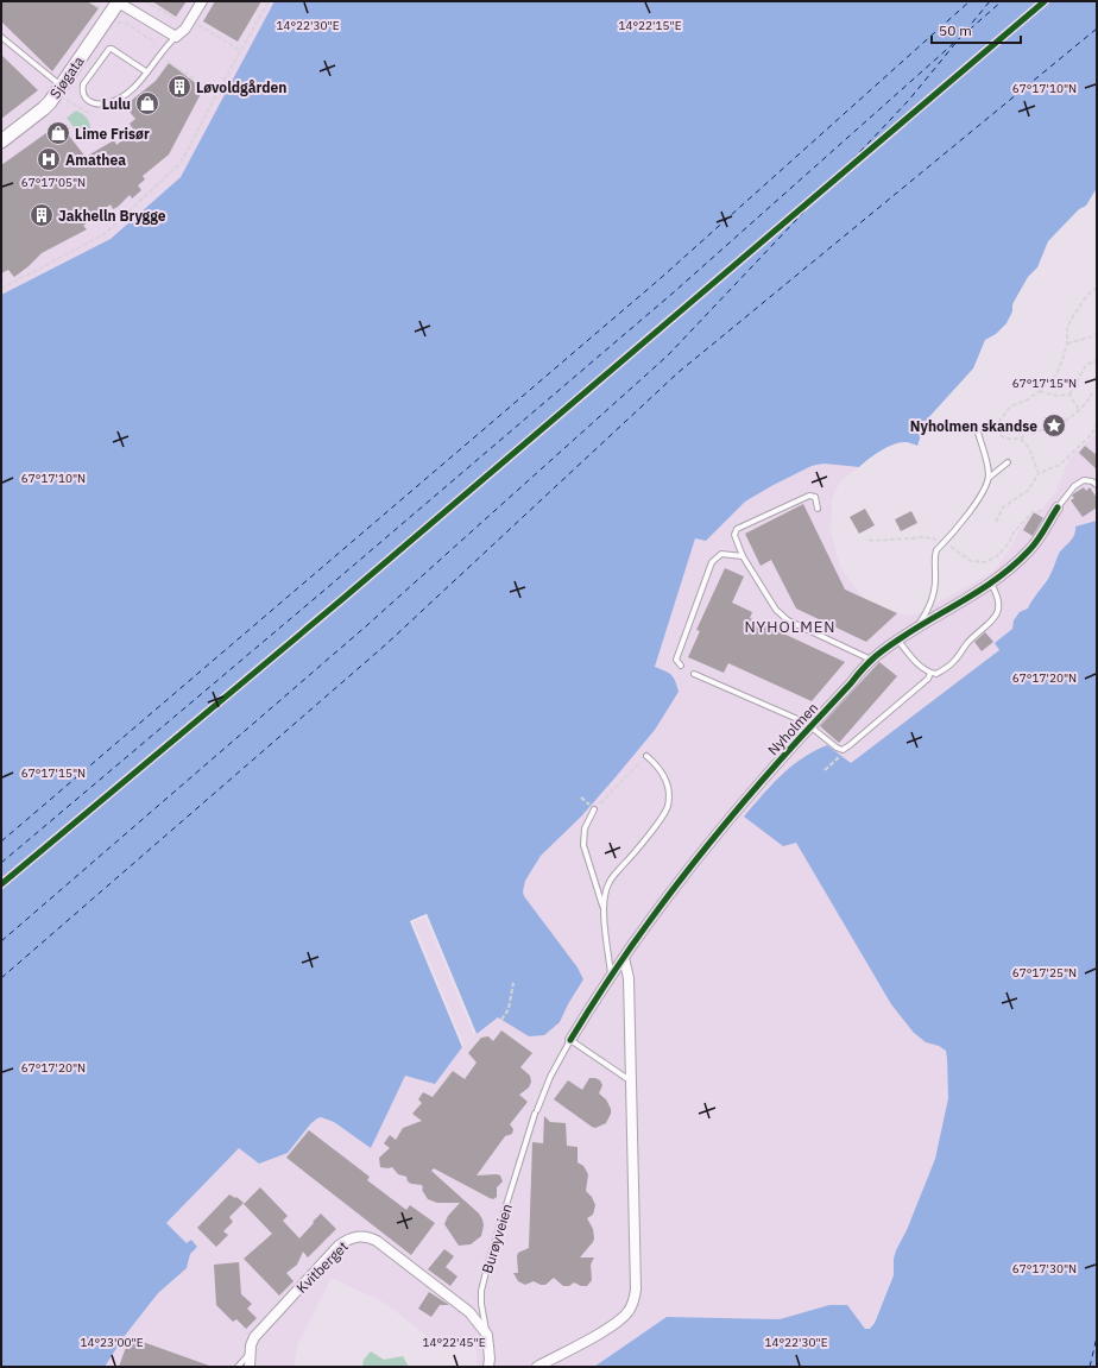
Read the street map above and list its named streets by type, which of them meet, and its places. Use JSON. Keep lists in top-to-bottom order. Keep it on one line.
{"streets":{"street":["Sjøgata","Nyholmen","Burøyveien","Kvitberget"]},"crossings":[["Nyholmen","Burøyveien"],["Burøyveien","Kvitberget"]],"districts":["NYHOLMEN"],"places":{"building":["Løvoldgården","Jakhelln Brygge"],"shop":["Lulu","Lime Frisør"],"hospital":["Amathea"],"place":["Nyholmen skandse"]},"scale_bar":"50 m","coordinates":["14°22'15\"E","14°22'30\"E","67°17'10\"N","67°17'05\"N","67°17'15\"N","67°17'20\"N","67°17'25\"N","67°17'30\"N","14°23'00\"E","14°22'45\"E"]}
